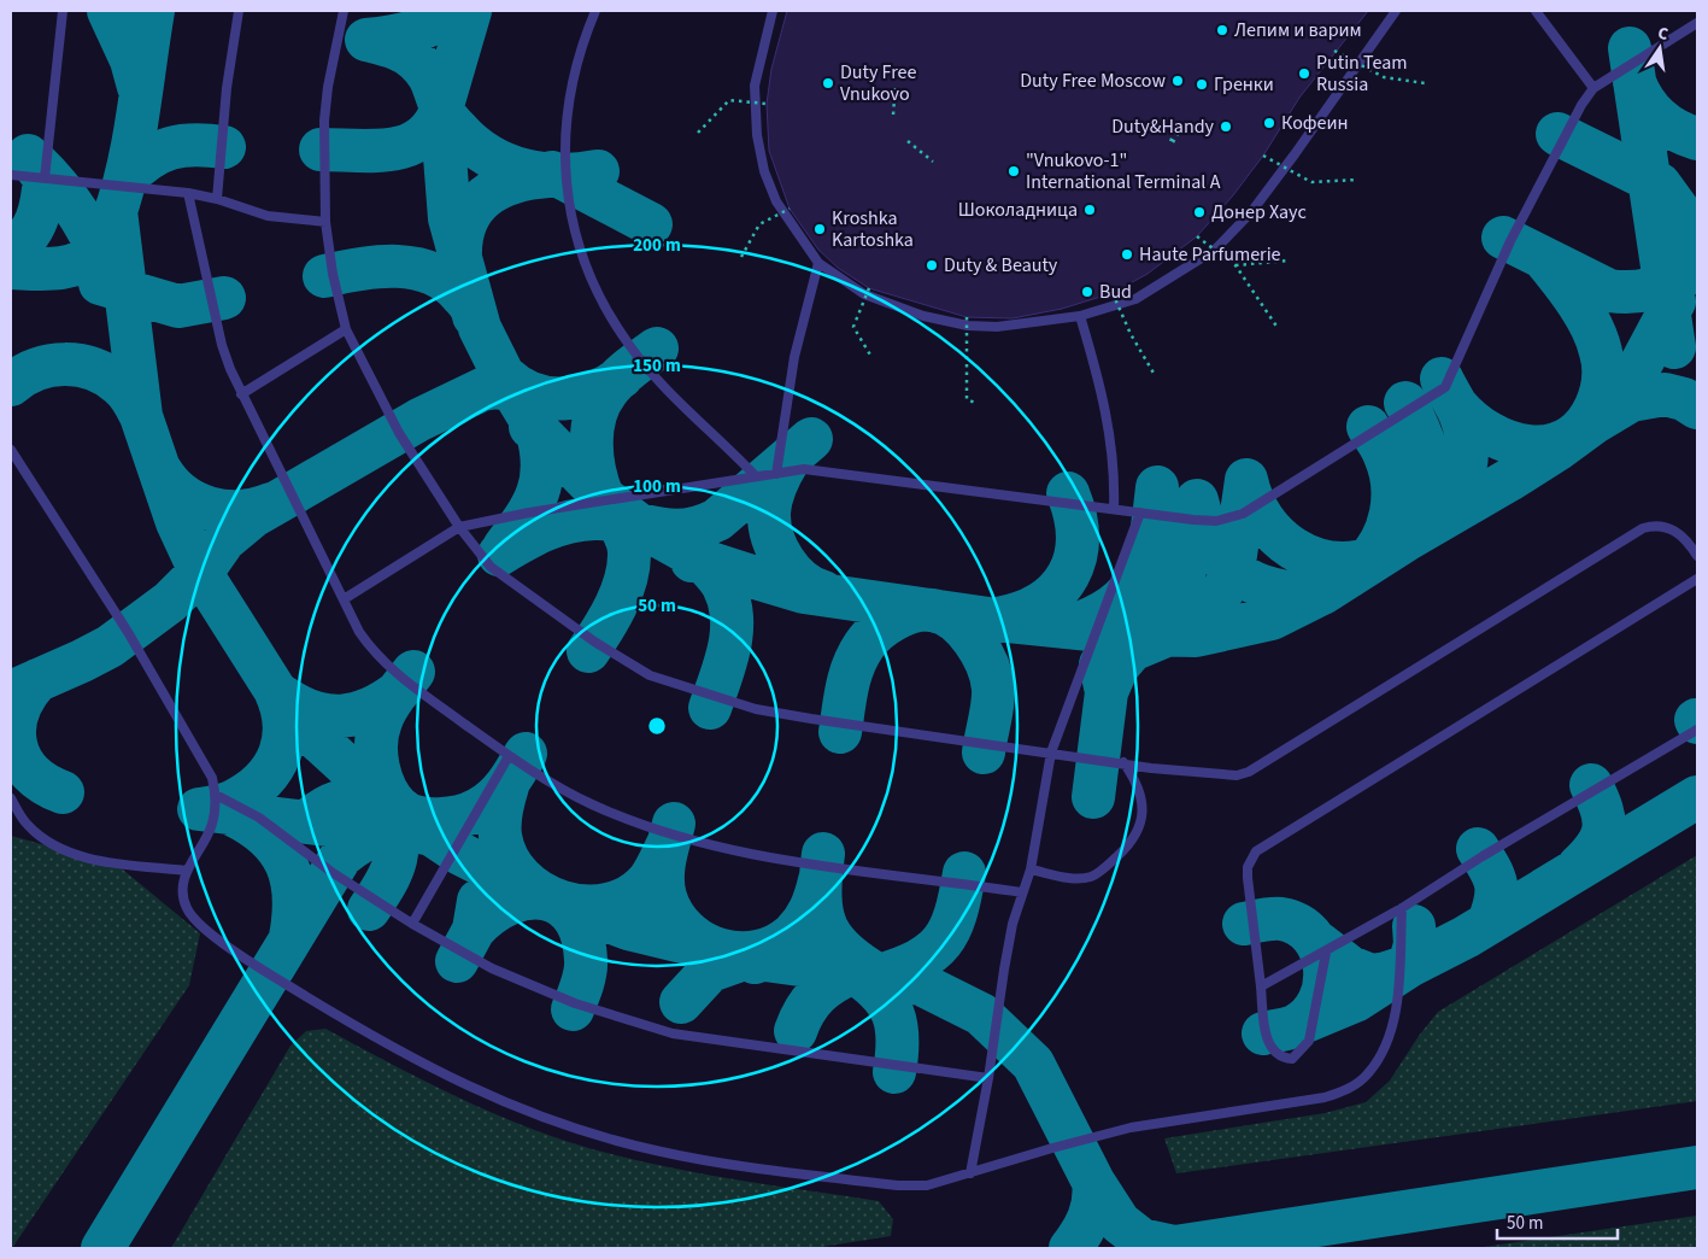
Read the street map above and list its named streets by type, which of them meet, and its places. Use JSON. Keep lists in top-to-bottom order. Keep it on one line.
{"places":["Лепим и варим","Putin Team Russia","Duty Free Moscow","Duty Free Vnukovo","Гренки","Кофеин","Duty&Handy","\"Vnukovo-1\" International Terminal A","Шоколадница","Донер Хаус","Kroshka Kartoshka","Haute Parfumerie","Duty & Beauty","Bud"],"scale_bar":"50 m","north":"top","rings":["200 m","150 m","100 m","50 m"]}
